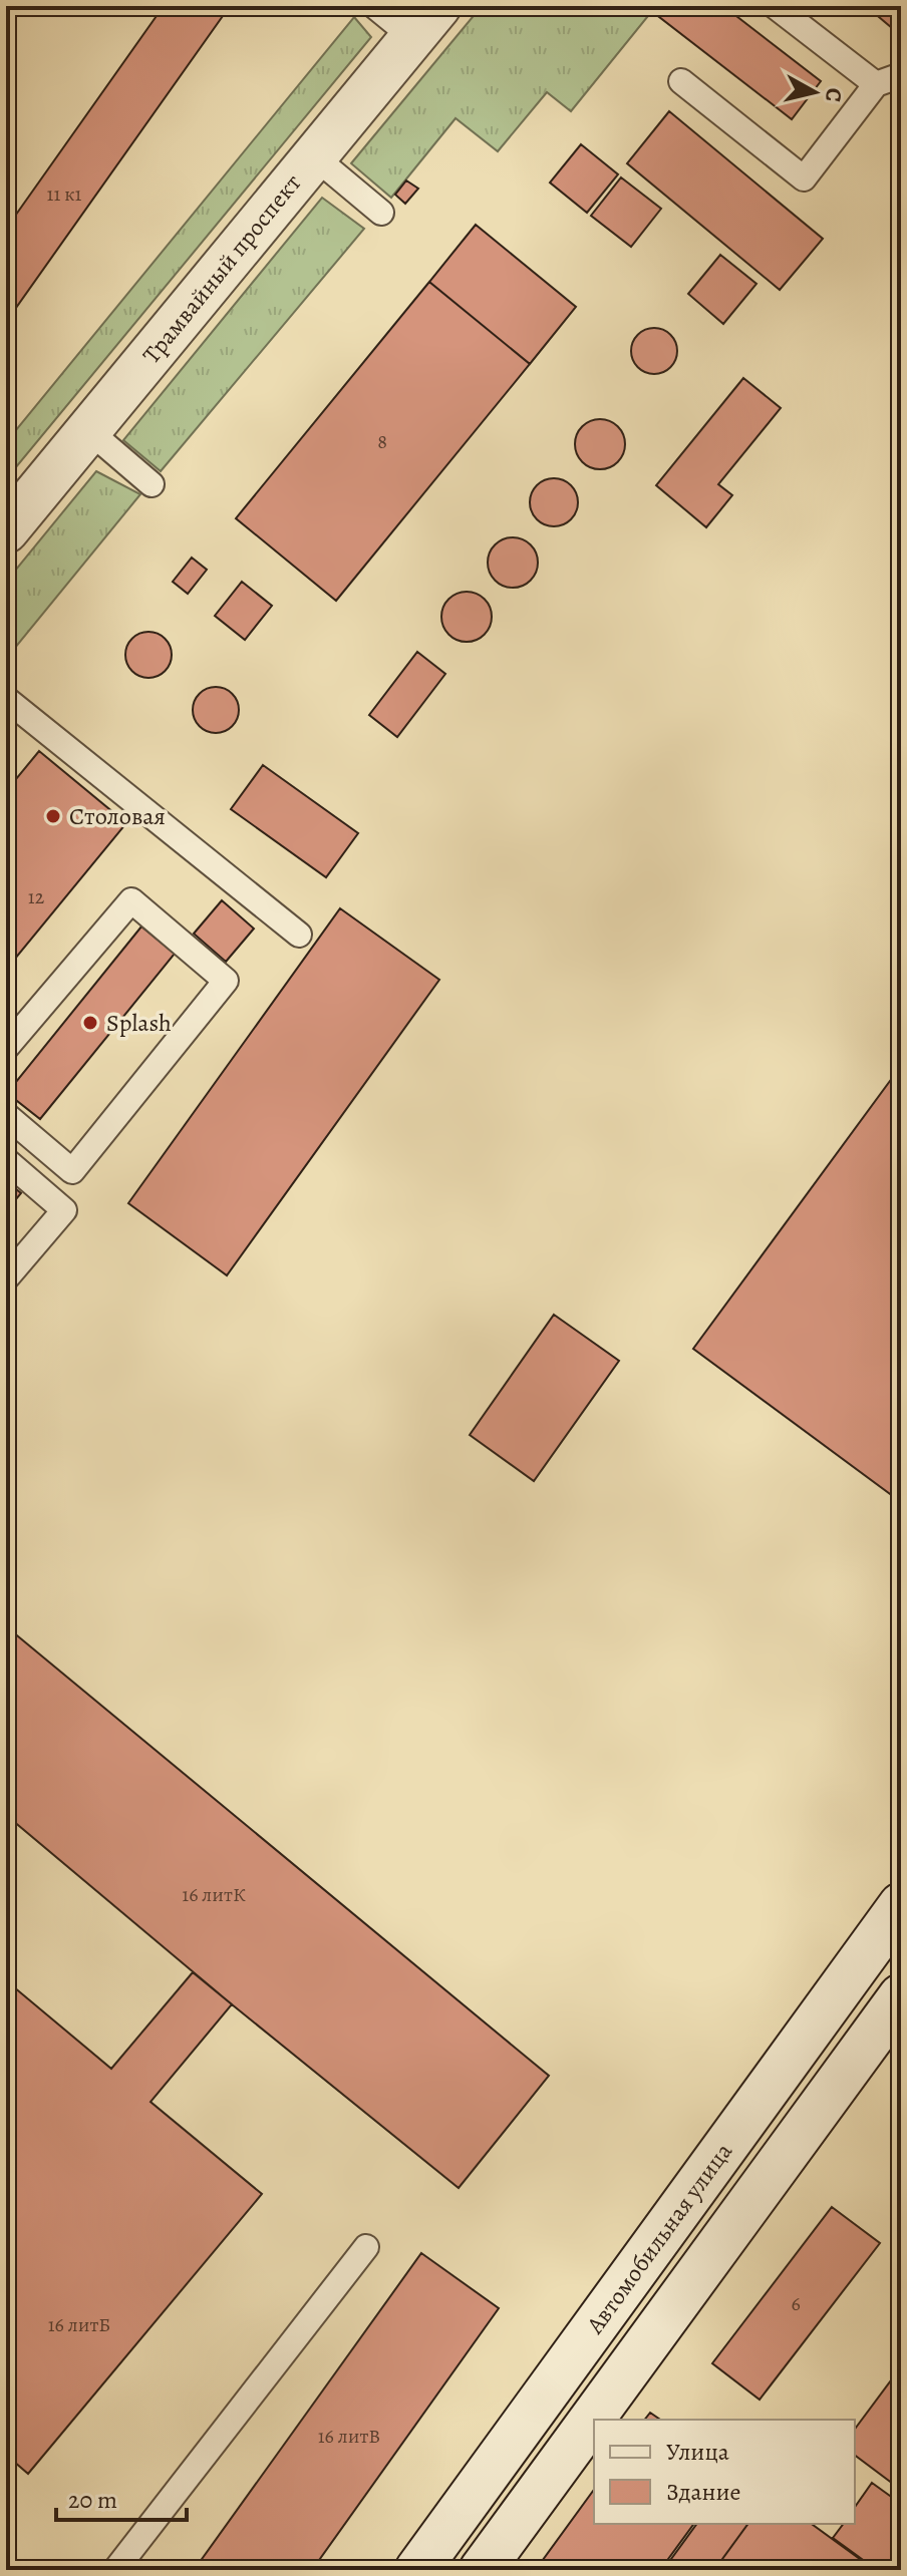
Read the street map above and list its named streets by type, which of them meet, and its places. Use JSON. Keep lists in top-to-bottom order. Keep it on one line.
{"streets":{"main road":["Трамвайный проспект","Автомобильная улица"]},"places":["Столовая","Splash"],"house_numbers":["11 к1","8","12","16 литК","6","16 литБ","16 литВ"],"legend":["Улица","Здание"],"scale_bar":"20 m","north":"right"}
